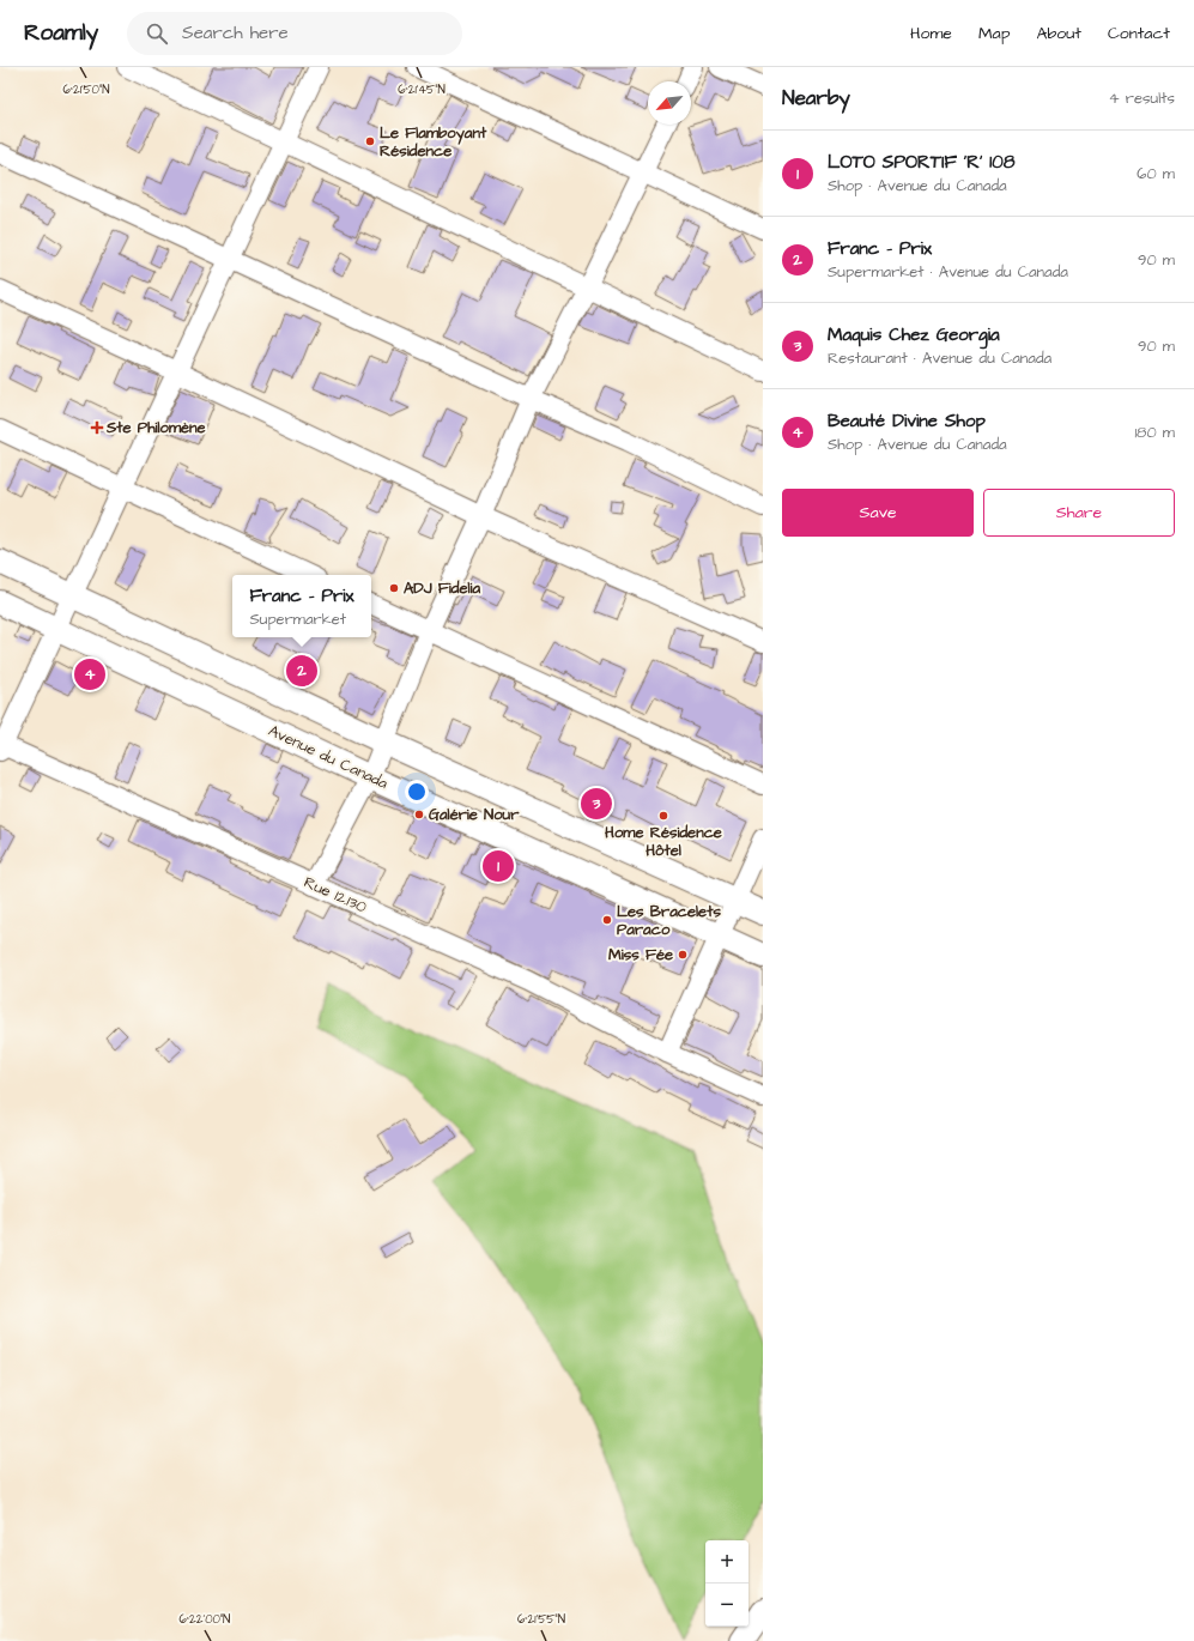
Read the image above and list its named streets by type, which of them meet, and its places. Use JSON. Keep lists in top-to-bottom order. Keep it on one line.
{"streets":{"main road":["Avenue du Canada"],"street":["Rue 12.130"]},"places":{"other":["Le Flamboyant Résidence","ADJ Fidelia","Galérie Nour","Home Résidence Hôtel","Les Bracelets Paraco","Miss Fée"],"health":["Ste Philomène"]},"north":"bottom left","page":{"header":"Roamly","search":"Search here","nav":["Home","Map","About","Contact"],"heading":["Nearby","4 results"],"list":[{"mark":"1","name":"LOTO SPORTIF 'R' 108","note":"Shop · Avenue du Canada","value":"60 m"},{"mark":"2","name":"Franc - Prix","note":"Supermarket · Avenue du Canada","value":"90 m"},{"mark":"3","name":"Maquis Chez Georgia","note":"Restaurant · Avenue du Canada","value":"90 m"},{"mark":"4","name":"Beauté Divine Shop","note":"Shop · Avenue du Canada","value":"180 m"}],"buttons":["Save","Share"],"popup":["Franc - Prix","Supermarket"],"pins":["2","4","3","1"],"map_buttons":["+","−"]},"coordinates":["6°21'50\"N","6°21'45\"N","6°22'00\"N","6°21'55\"N"]}
